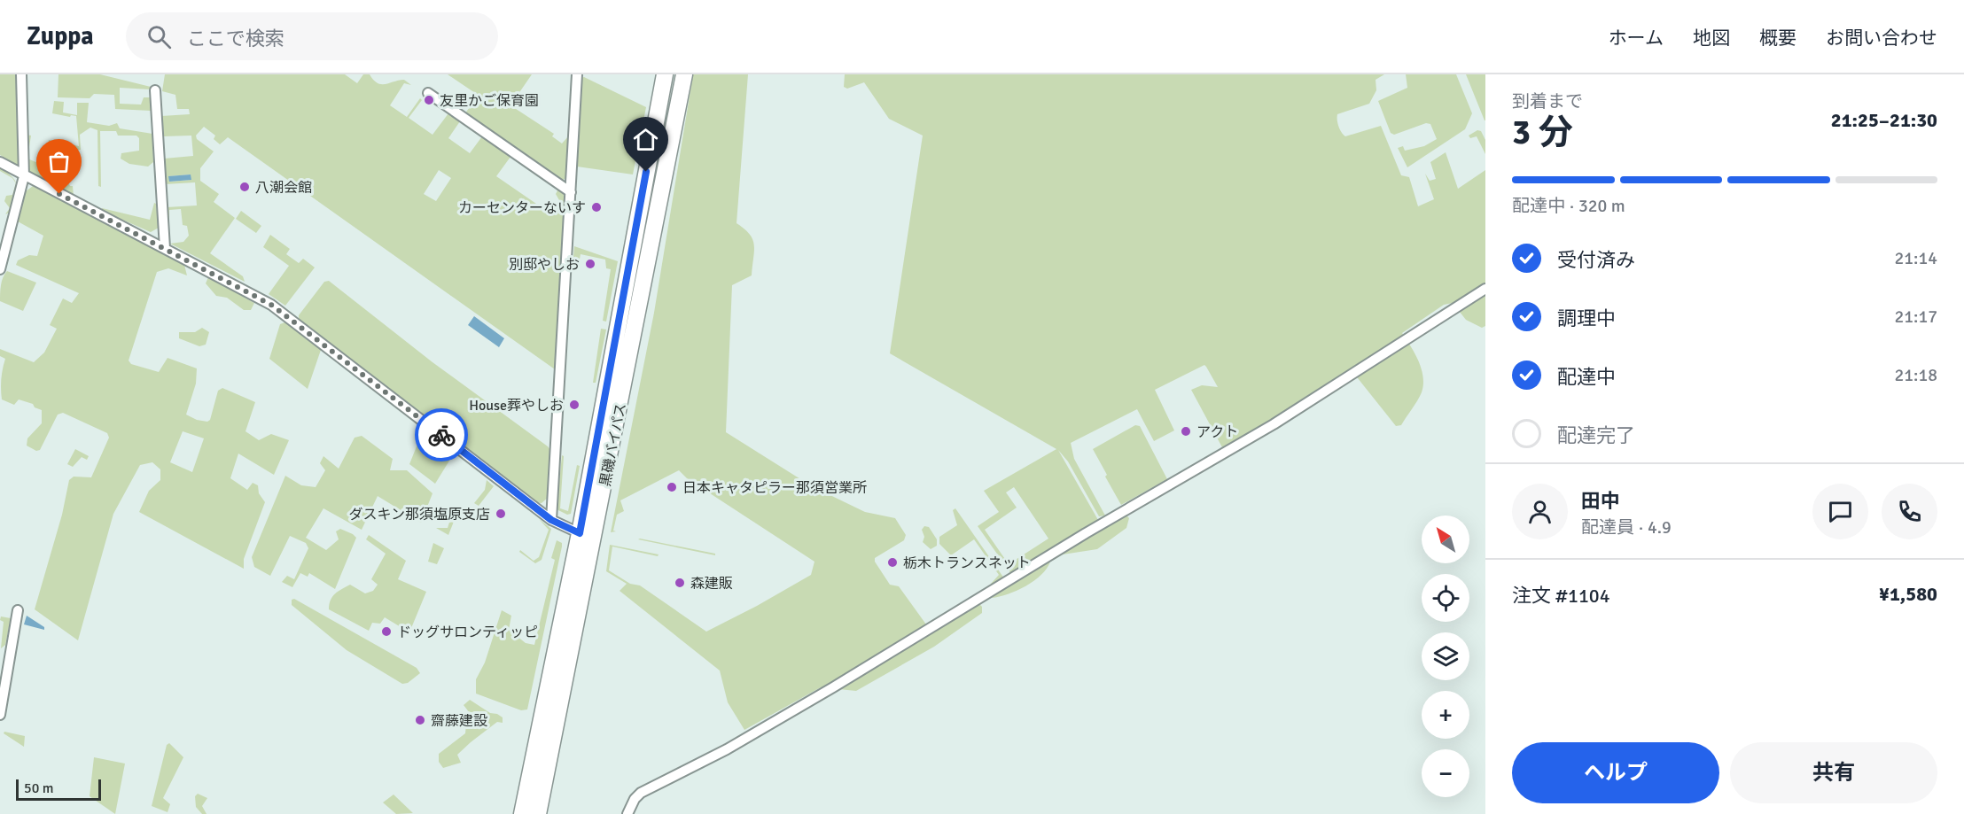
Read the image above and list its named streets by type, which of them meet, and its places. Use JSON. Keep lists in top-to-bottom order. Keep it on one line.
{"streets":{"highway":["黒磯バイパス"]},"places":["友里かご保育園","八潮会館","カーセンターないす","別邸やしお","House葬やしお","アクト","日本キャタピラー那須営業所","ダスキン那須塩原支店","栃木トランスネット","森建販","ドッグサロンティッピ","齋藤建設"],"scale_bar":"50 m","north":"top left","page":{"header":"Zuppa","search":"ここで検索","nav":["ホーム","地図","概要","お問い合わせ"],"heading":["3 分","到着まで","21:25–21:30"],"panel":["田中","配達員 · 4.9","注文 #1104","¥1,580"],"bar":"配達中 · 320 m","list":[["受付済み","21:14"],["調理中","21:17"],["配達中","21:18"],"配達完了"],"map_buttons":["+","−"],"buttons":["ヘルプ","共有"],"scale":"50 m"}}
